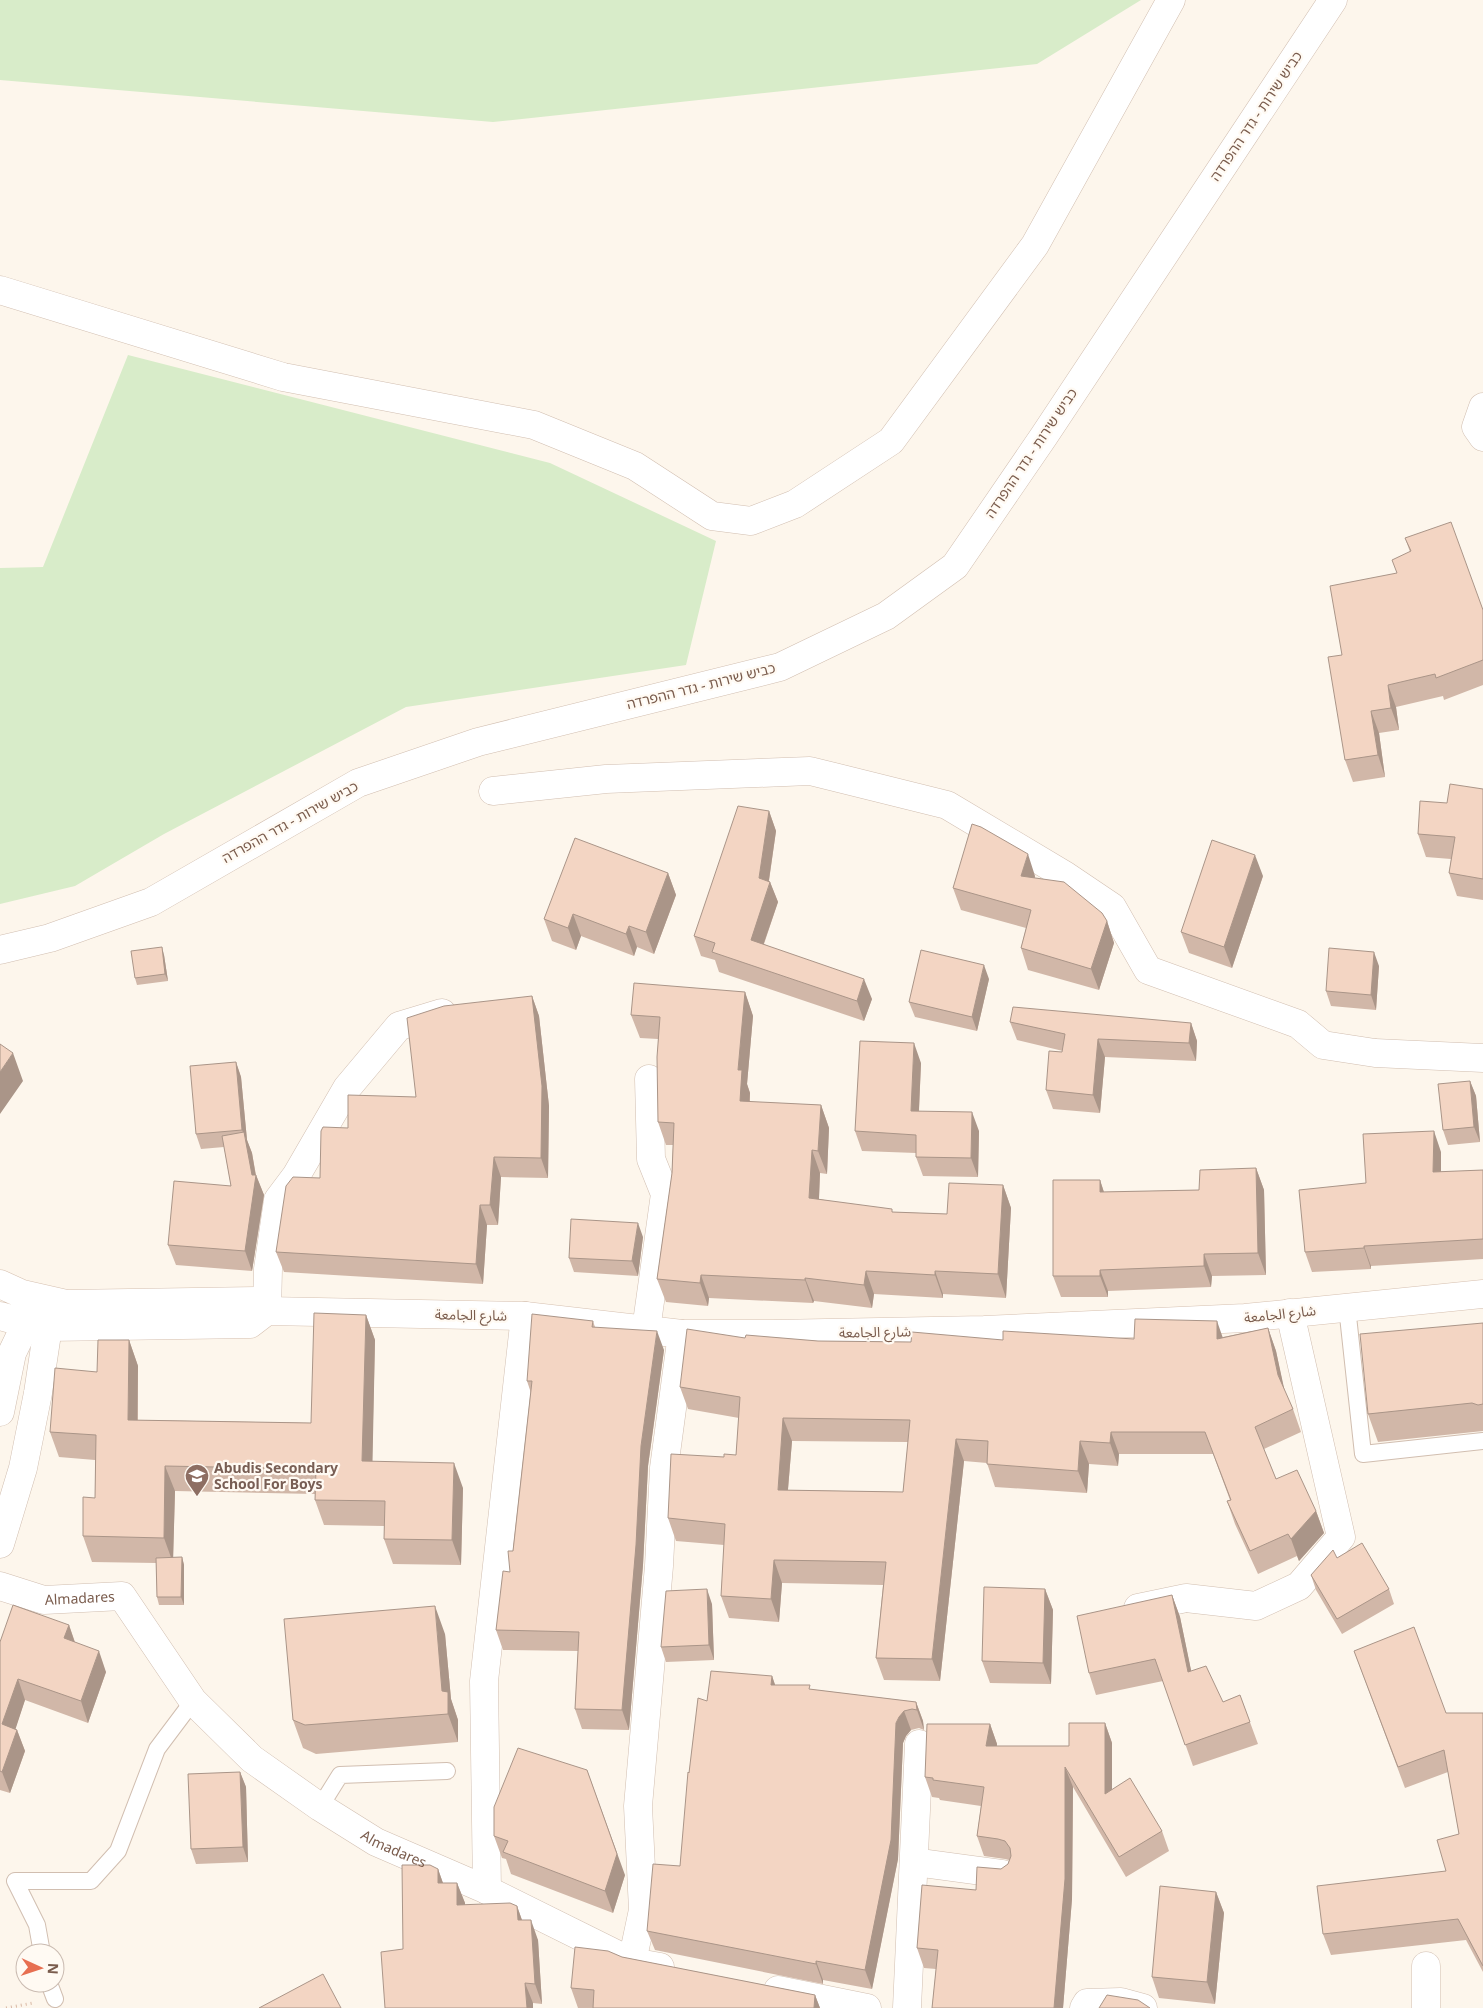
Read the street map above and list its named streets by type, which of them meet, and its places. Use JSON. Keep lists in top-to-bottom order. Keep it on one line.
{"streets":{"street":["כביש שירות - גדר ההפרדה","شارع الجامعة","Almadares"]},"places":{"school or university":["Abudis Secondary School For Boys"]},"north":"right"}
